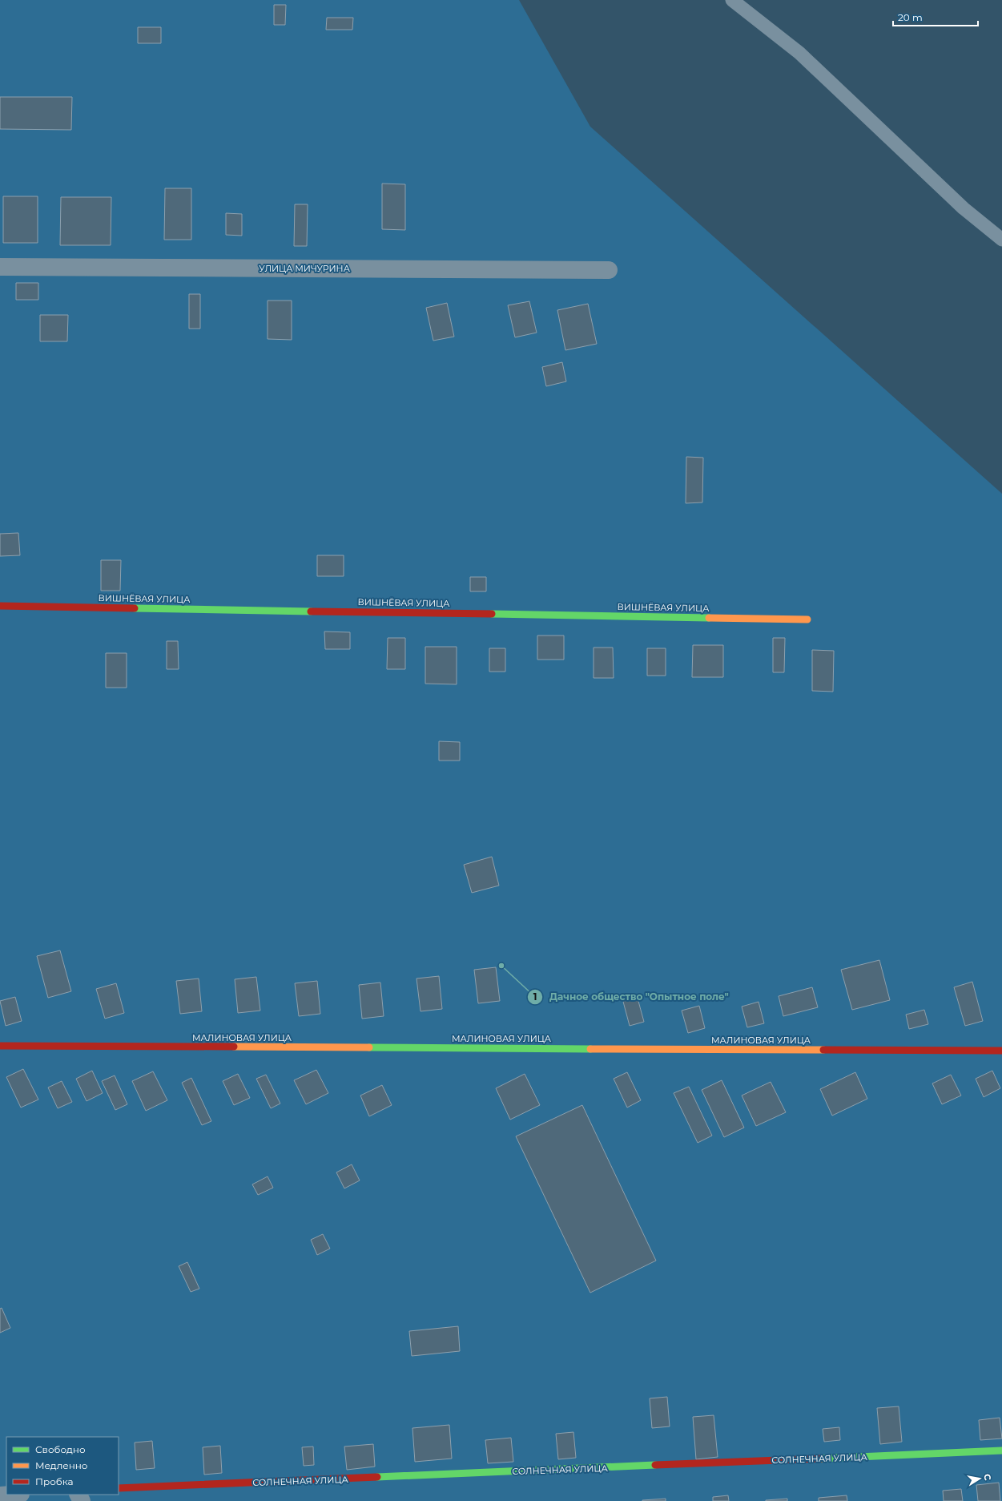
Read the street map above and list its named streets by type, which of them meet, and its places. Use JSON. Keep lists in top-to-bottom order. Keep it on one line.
{"streets":{"street":["УЛИЦА МИЧУРИНА","ВИШНЁВАЯ УЛИЦА","МАЛИНОВАЯ УЛИЦА","СОЛНЕЧНАЯ УЛИЦА"]},"places":["Дачное общество \"Опытное поле\""],"legend":["Свободно","Медленно","Пробка"],"scale_bar":"20 m","north":"right"}
